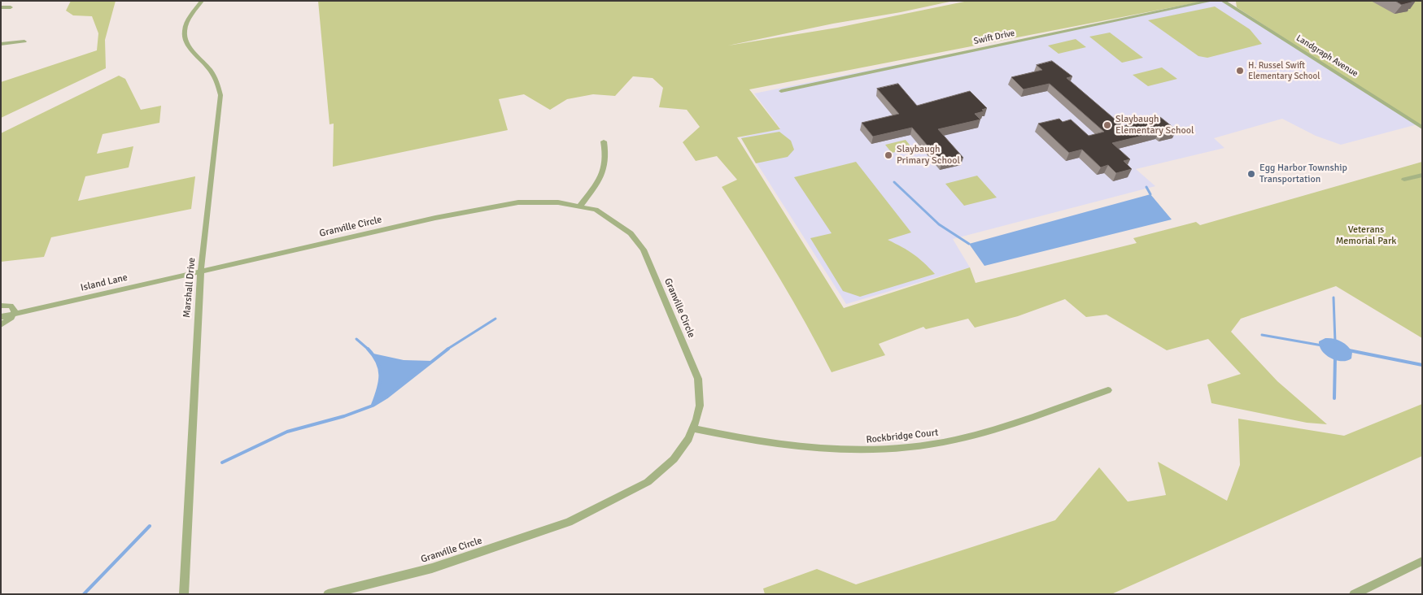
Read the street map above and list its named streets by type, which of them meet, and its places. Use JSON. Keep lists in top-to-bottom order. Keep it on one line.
{"streets":{"street":["Swift Drive","Landgraph Avenue","Granville Circle","Island Lane","Marshall Drive","Rockbridge Court"]},"crossings":[["Granville Circle","Island Lane"],["Granville Circle","Marshall Drive"],["Granville Circle","Rockbridge Court"],["Island Lane","Marshall Drive"]],"parks":["Veterans Memorial Park"],"places":["H. Russel Swift Elementary School","Slaybaugh Elementary School","Slaybaugh Primary School","Egg Harbor Township Transportation"]}
